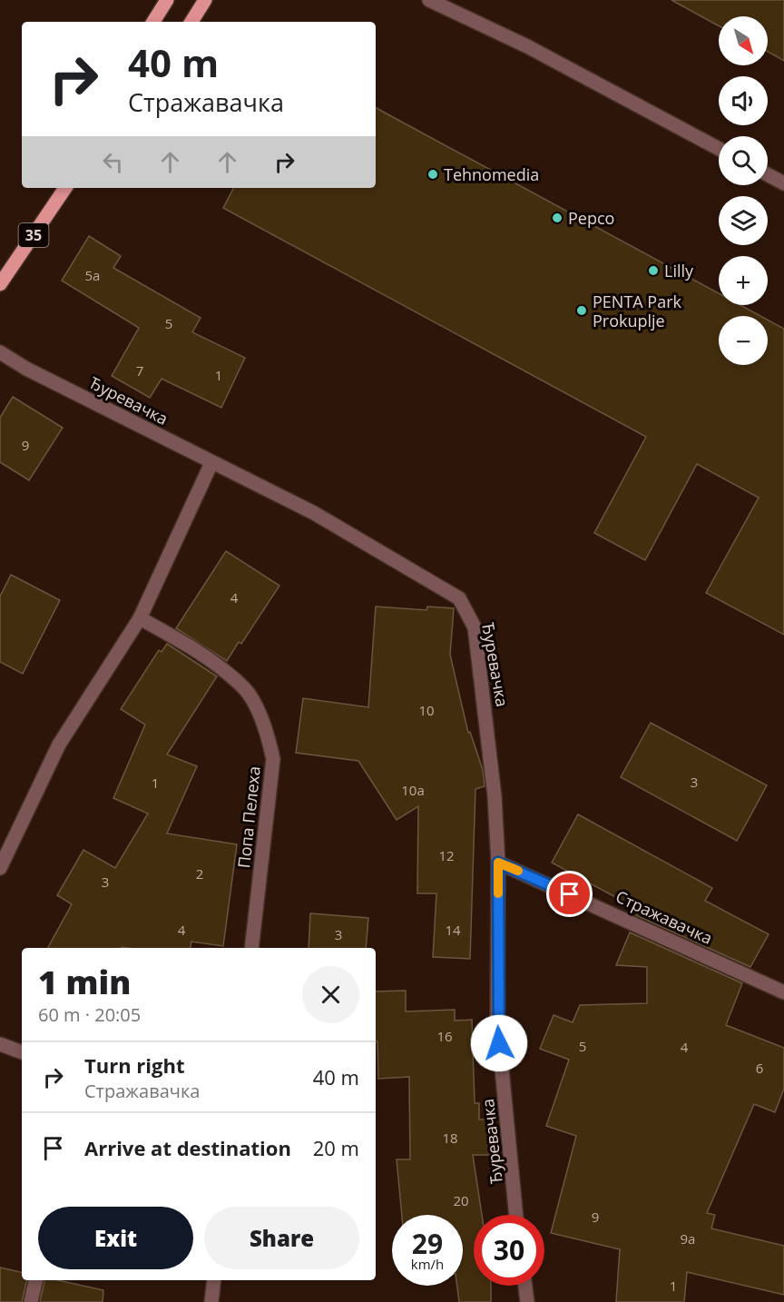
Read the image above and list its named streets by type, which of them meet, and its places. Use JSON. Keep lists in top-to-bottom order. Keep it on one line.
{"streets":{"main road":["35"],"street":["Ђуревачка","Попа Пелеха","Стражавачка"]},"crossings":[["Ђуревачка","Стражавачка"]],"places":["Tehnomedia","Pepco","Lilly","PENTA Park Prokuplje"],"house_numbers":["5a","5","7","1","9","4","10","3","1","10a","12","2","3","4","14","3","16","5","4","6","18","20","9","9a","1"],"north":"bottom right","page":{"map_buttons":["+","−"],"turn":["40 m","Стражавачка"],"heading":["1 min","60 m · 20:05"],"list":[{"name":"Turn right","note":"Стражавачка","value":"40 m"},{"name":"Arrive at destination","value":"20 m"}],"buttons":["Exit","Share"],"speed":"29 km/h","limit":"30"}}
